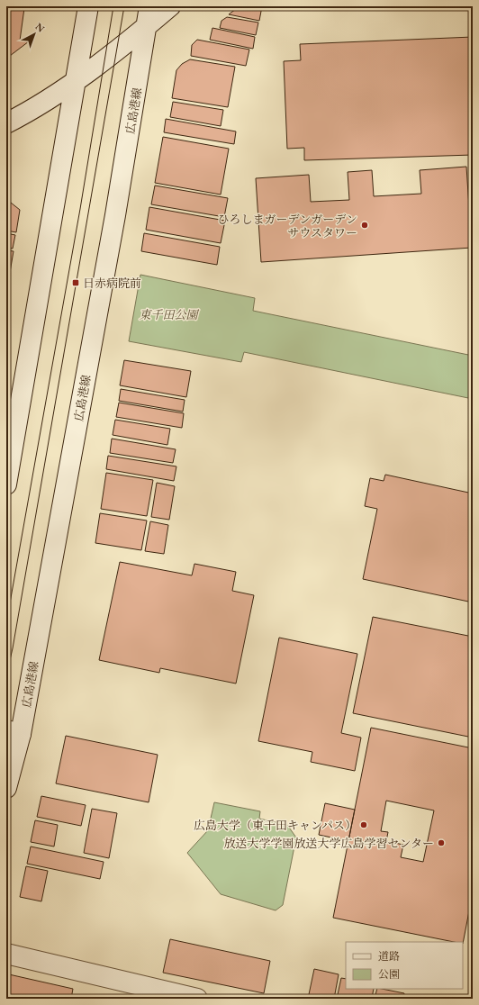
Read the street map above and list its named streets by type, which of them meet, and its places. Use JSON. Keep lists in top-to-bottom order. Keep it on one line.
{"streets":{"main road":["広島港線"]},"parks":["東千田公園"],"places":{"other":["ひろしまガーデンガーデン サウスタワー","広島大学（東千田キャンパス）","放送大学学園放送大学広島学習センター"],"transit":["日赤病院前"]},"legend":["道路","公園"],"north":"top right"}
